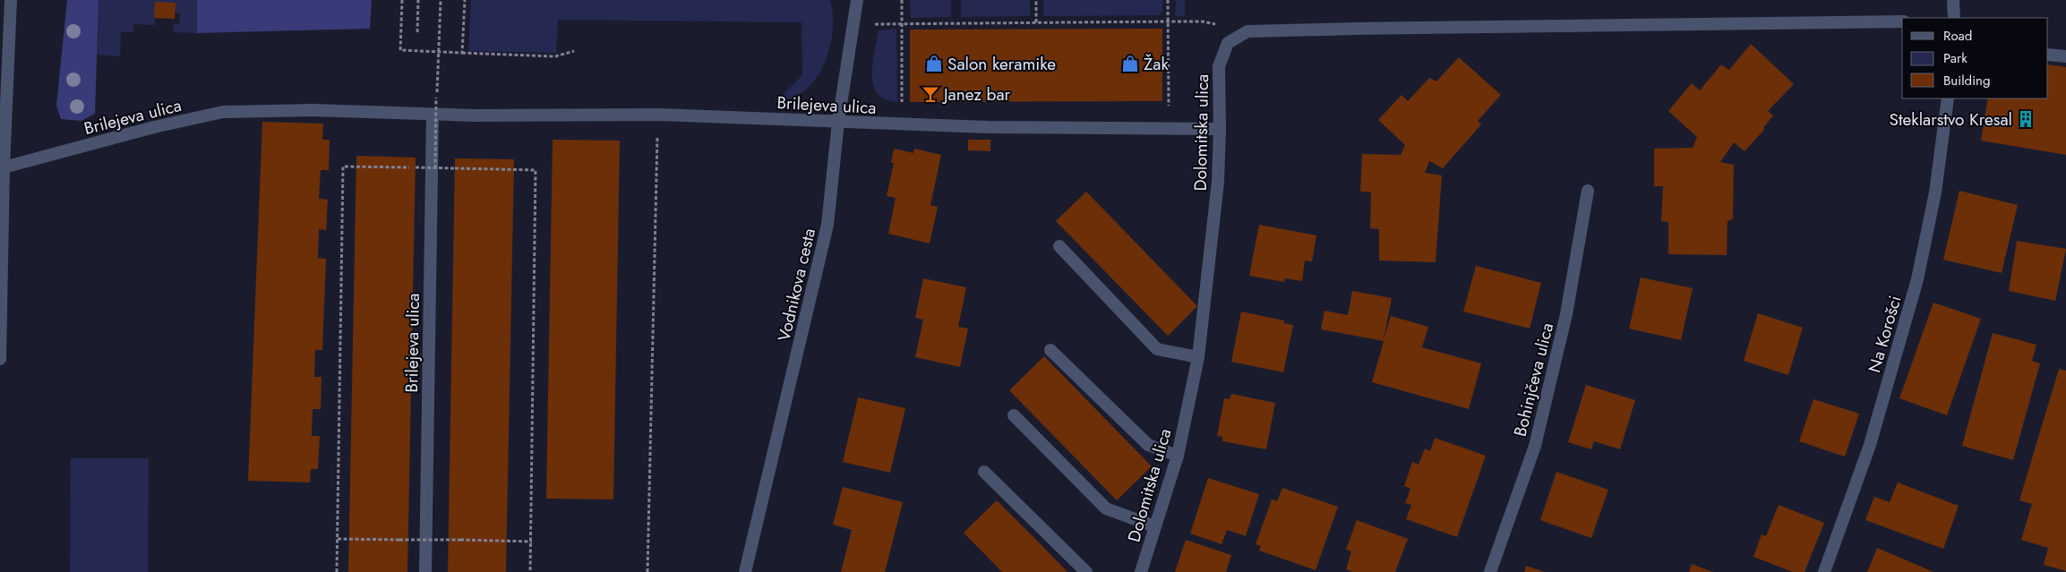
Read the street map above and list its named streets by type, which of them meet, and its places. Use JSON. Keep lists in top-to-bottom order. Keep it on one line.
{"streets":{"street":["Brilejeva ulica","Dolomitska ulica","Vodnikova cesta","Na Korošci","Bohinjčeva ulica"]},"crossings":[["Brilejeva ulica","Dolomitska ulica"],["Brilejeva ulica","Vodnikova cesta"]],"places":{"shop":["Salon keramike","Žak"],"bar":["Janez bar"],"building":["Steklarstvo Kresal"]},"legend":["Road","Park","Building"]}
